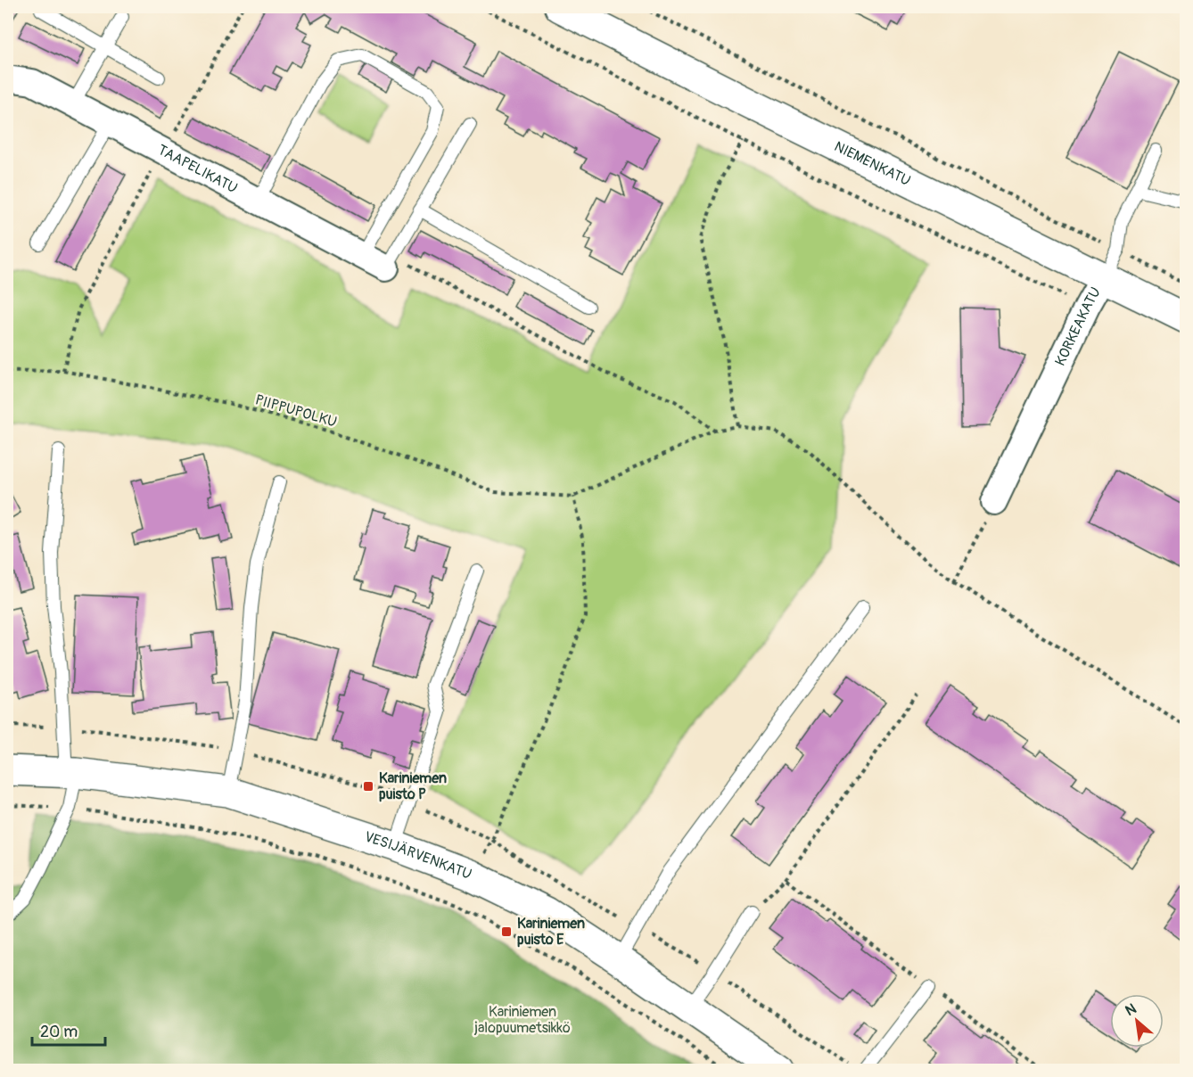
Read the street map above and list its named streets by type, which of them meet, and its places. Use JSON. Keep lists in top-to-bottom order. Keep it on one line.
{"streets":{"street":["NIEMENKATU","TAAPELIKATU","KORKEAKATU","VESIJÄRVENKATU"],"path":["PIIPPUPOLKU"]},"crossings":[["NIEMENKATU","KORKEAKATU"]],"parks":["Kariniemen jalopuumetsikkö"],"places":{"transit":["Kariniemen puisto P","Kariniemen puisto E"]},"scale_bar":"20 m","north":"top left"}
